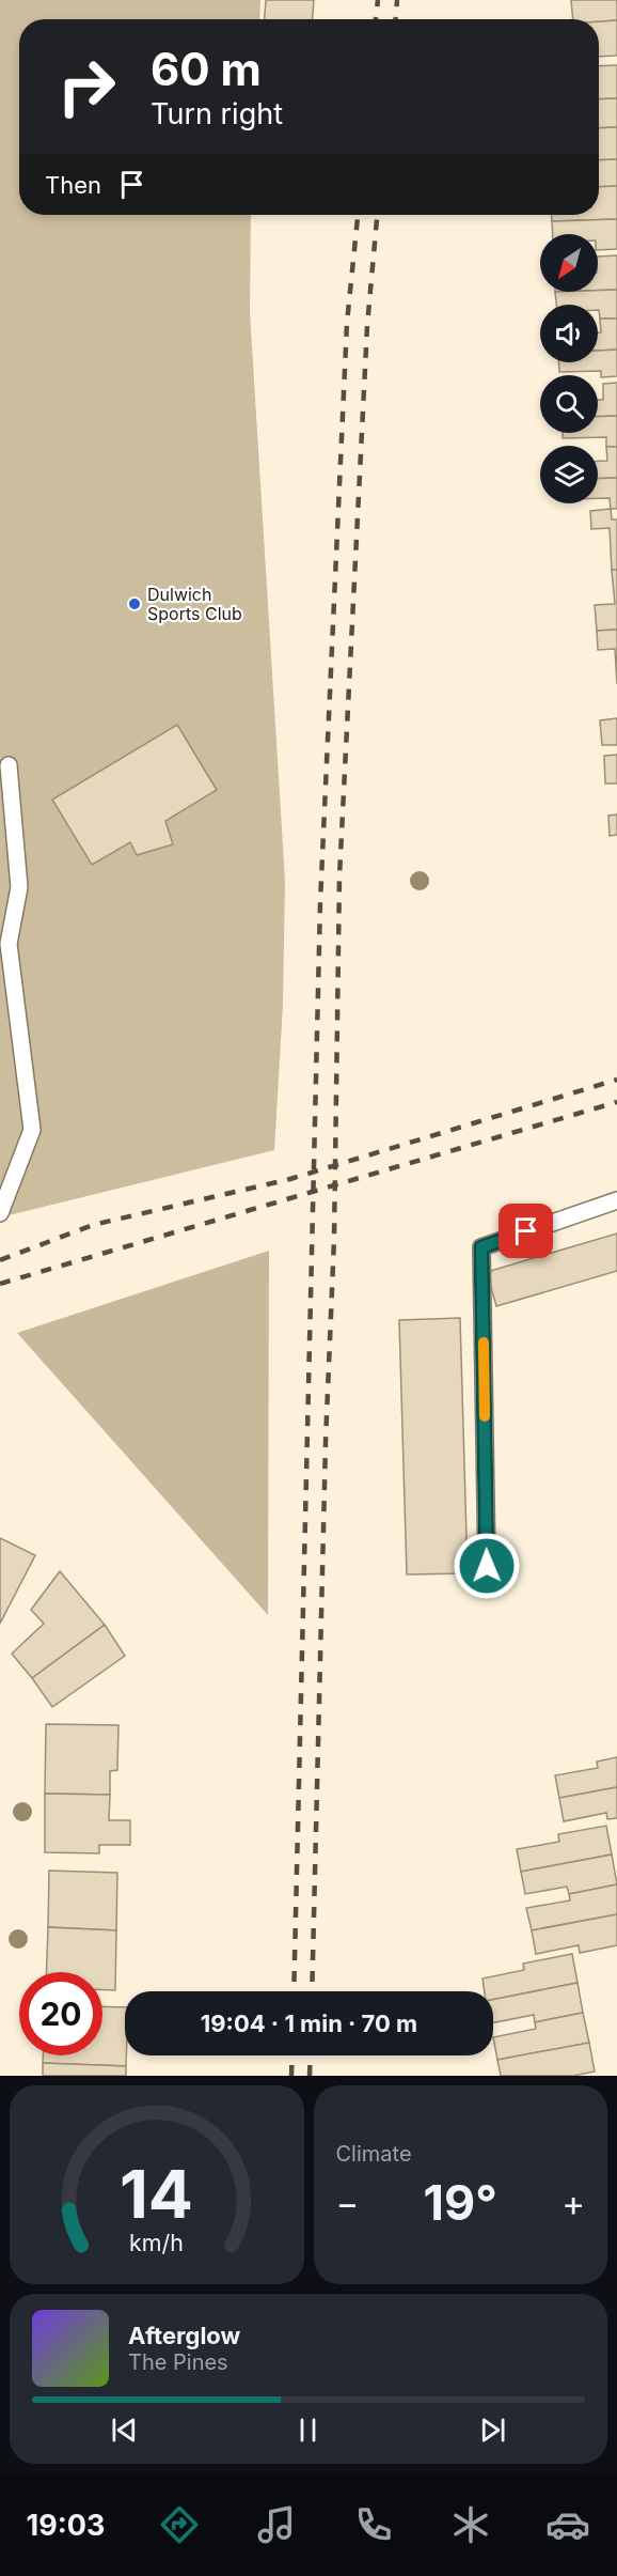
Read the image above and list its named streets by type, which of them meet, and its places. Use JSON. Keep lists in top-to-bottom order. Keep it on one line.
{"places":["Dulwich Sports Club"],"north":"bottom left","page":{"turn":["60 m","Turn right"],"then":"Then","limit":"20","trip":"19:04 · 1 min · 70 m","tile":"Climate","heat":["−","19°","+"],"song":["Afterglow","The Pines"],"tabs":"19:03","gauge":["14","km/h"]}}
